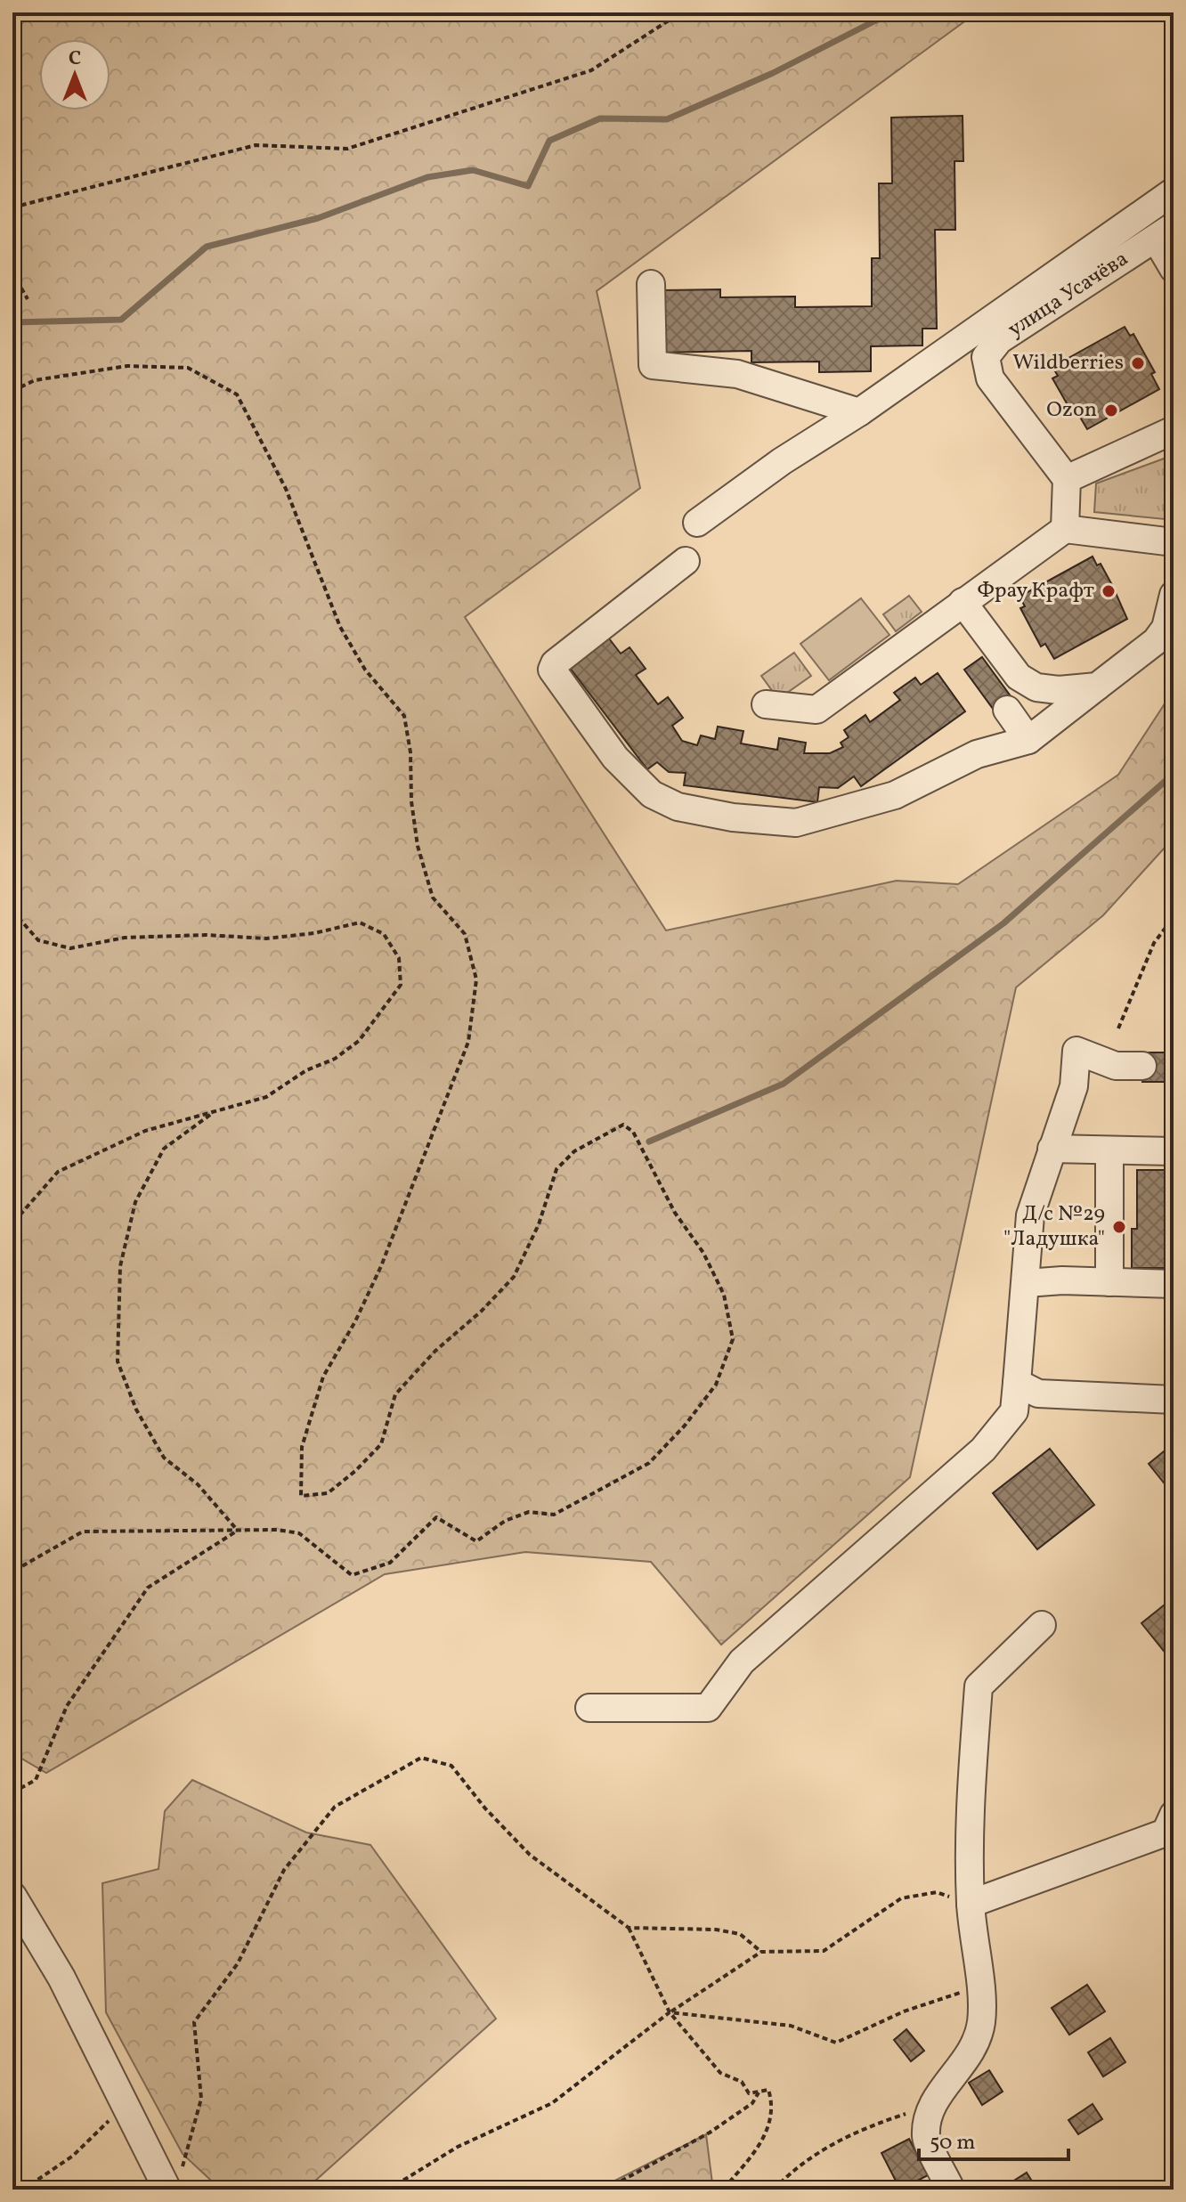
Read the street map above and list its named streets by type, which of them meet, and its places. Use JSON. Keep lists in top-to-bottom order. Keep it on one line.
{"streets":{"street":["улица Усачёва"]},"places":["Wildberries","Ozon","Фрау Крафт","Д/с №29 \"Ладушка\""],"scale_bar":"50 m","north":"top"}
